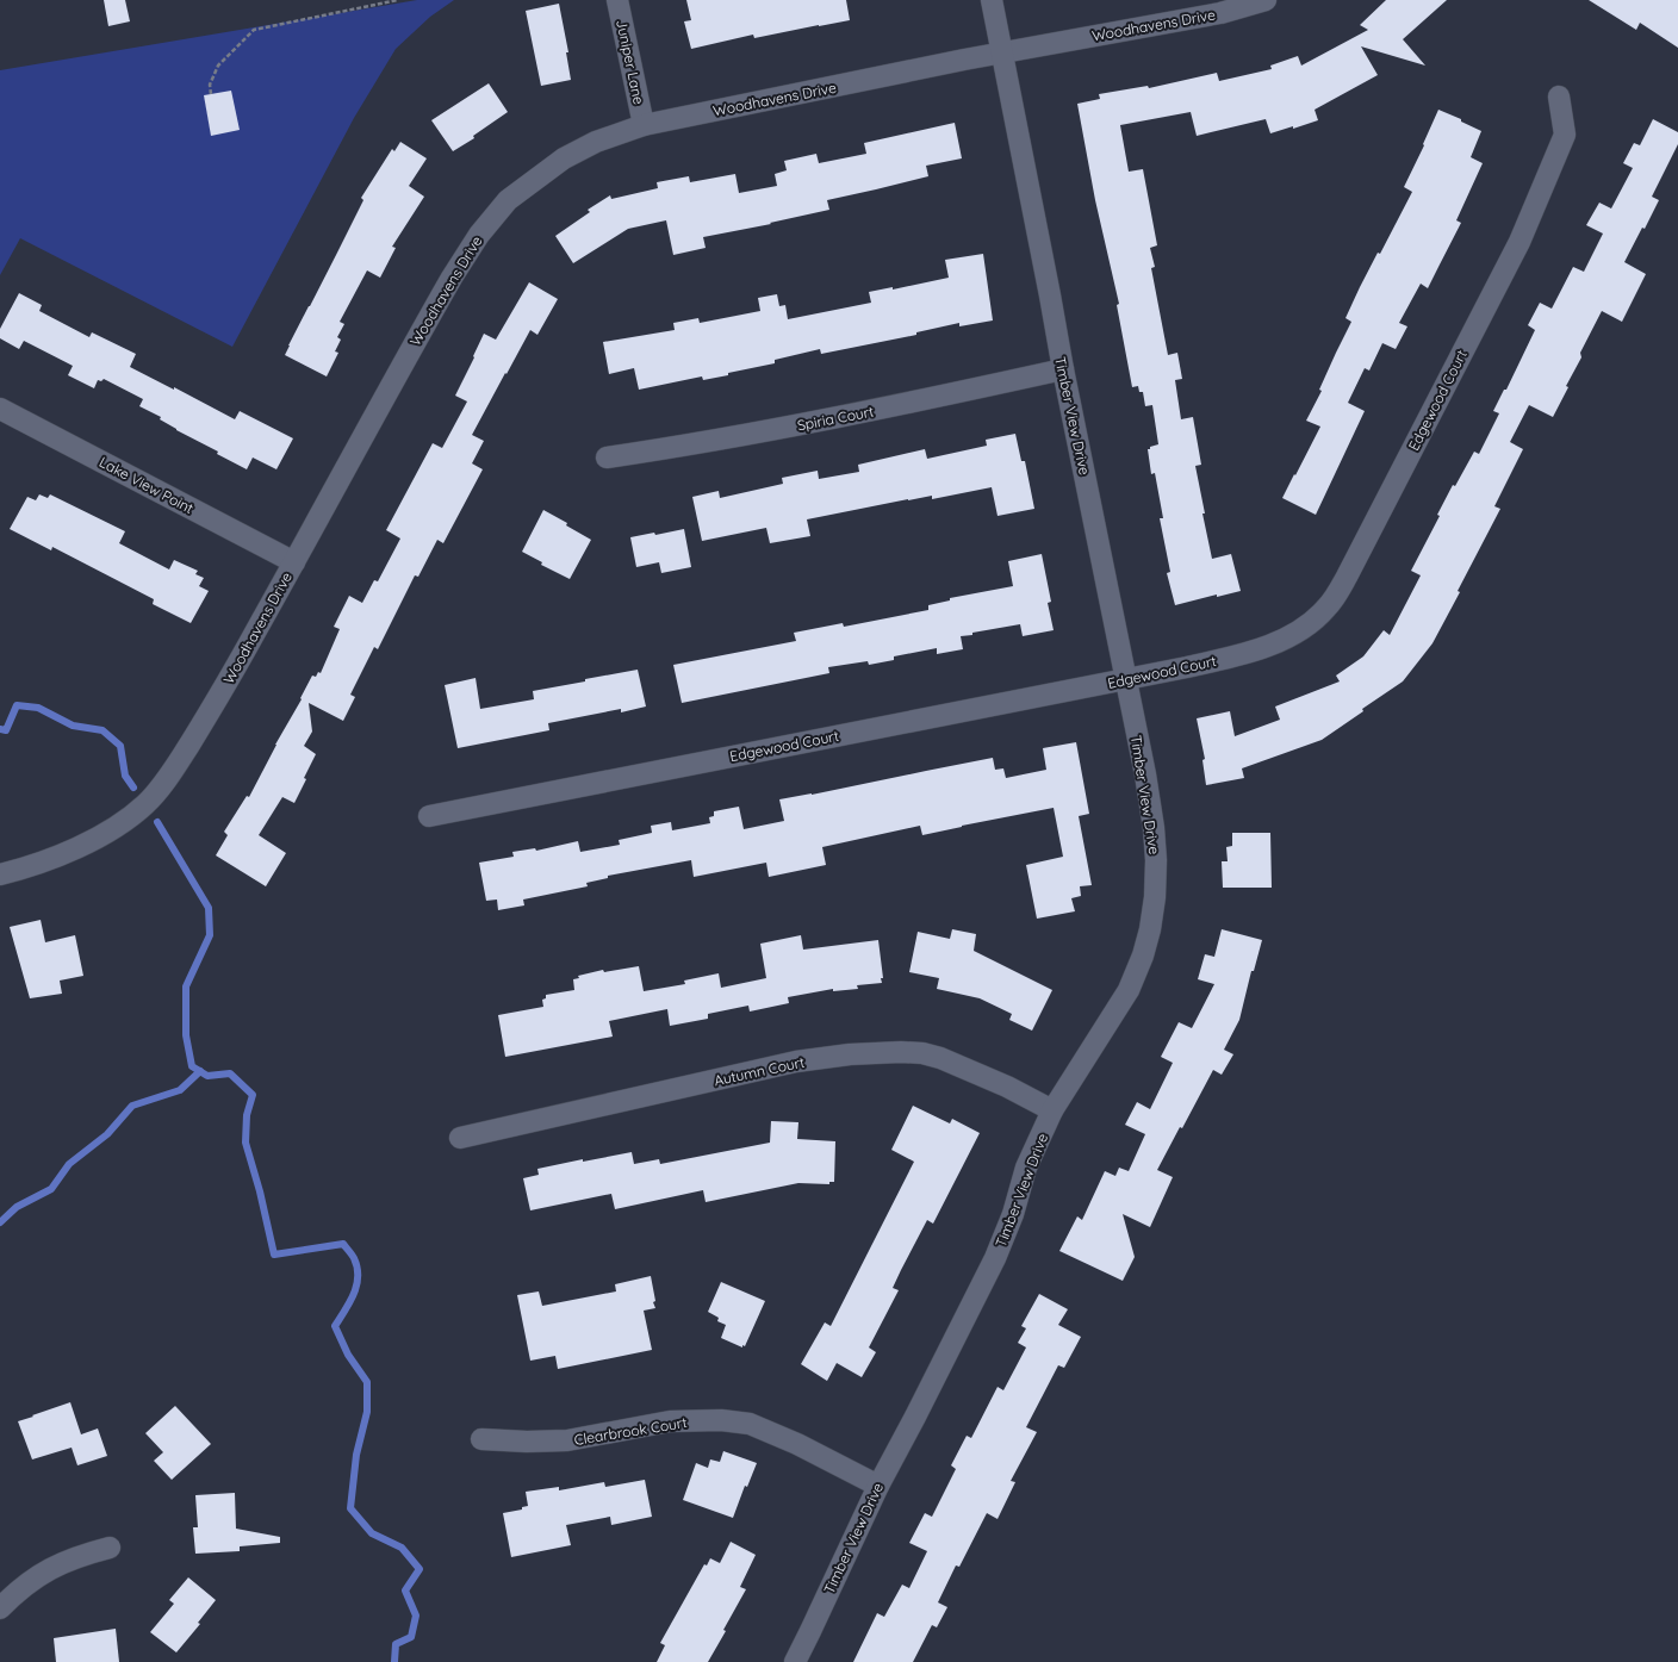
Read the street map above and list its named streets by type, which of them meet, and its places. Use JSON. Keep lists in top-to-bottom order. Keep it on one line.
{"streets":{"street":["Woodhavens Drive","Juniper Lane","Edgewood Court","Timber View Drive","Spiria Court","Lake View Point","Autumn Court","Clearbrook Court"]},"crossings":[["Woodhavens Drive","Juniper Lane"],["Woodhavens Drive","Timber View Drive"],["Woodhavens Drive","Lake View Point"],["Edgewood Court","Timber View Drive"],["Timber View Drive","Spiria Court"],["Timber View Drive","Autumn Court"],["Timber View Drive","Clearbrook Court"]]}
